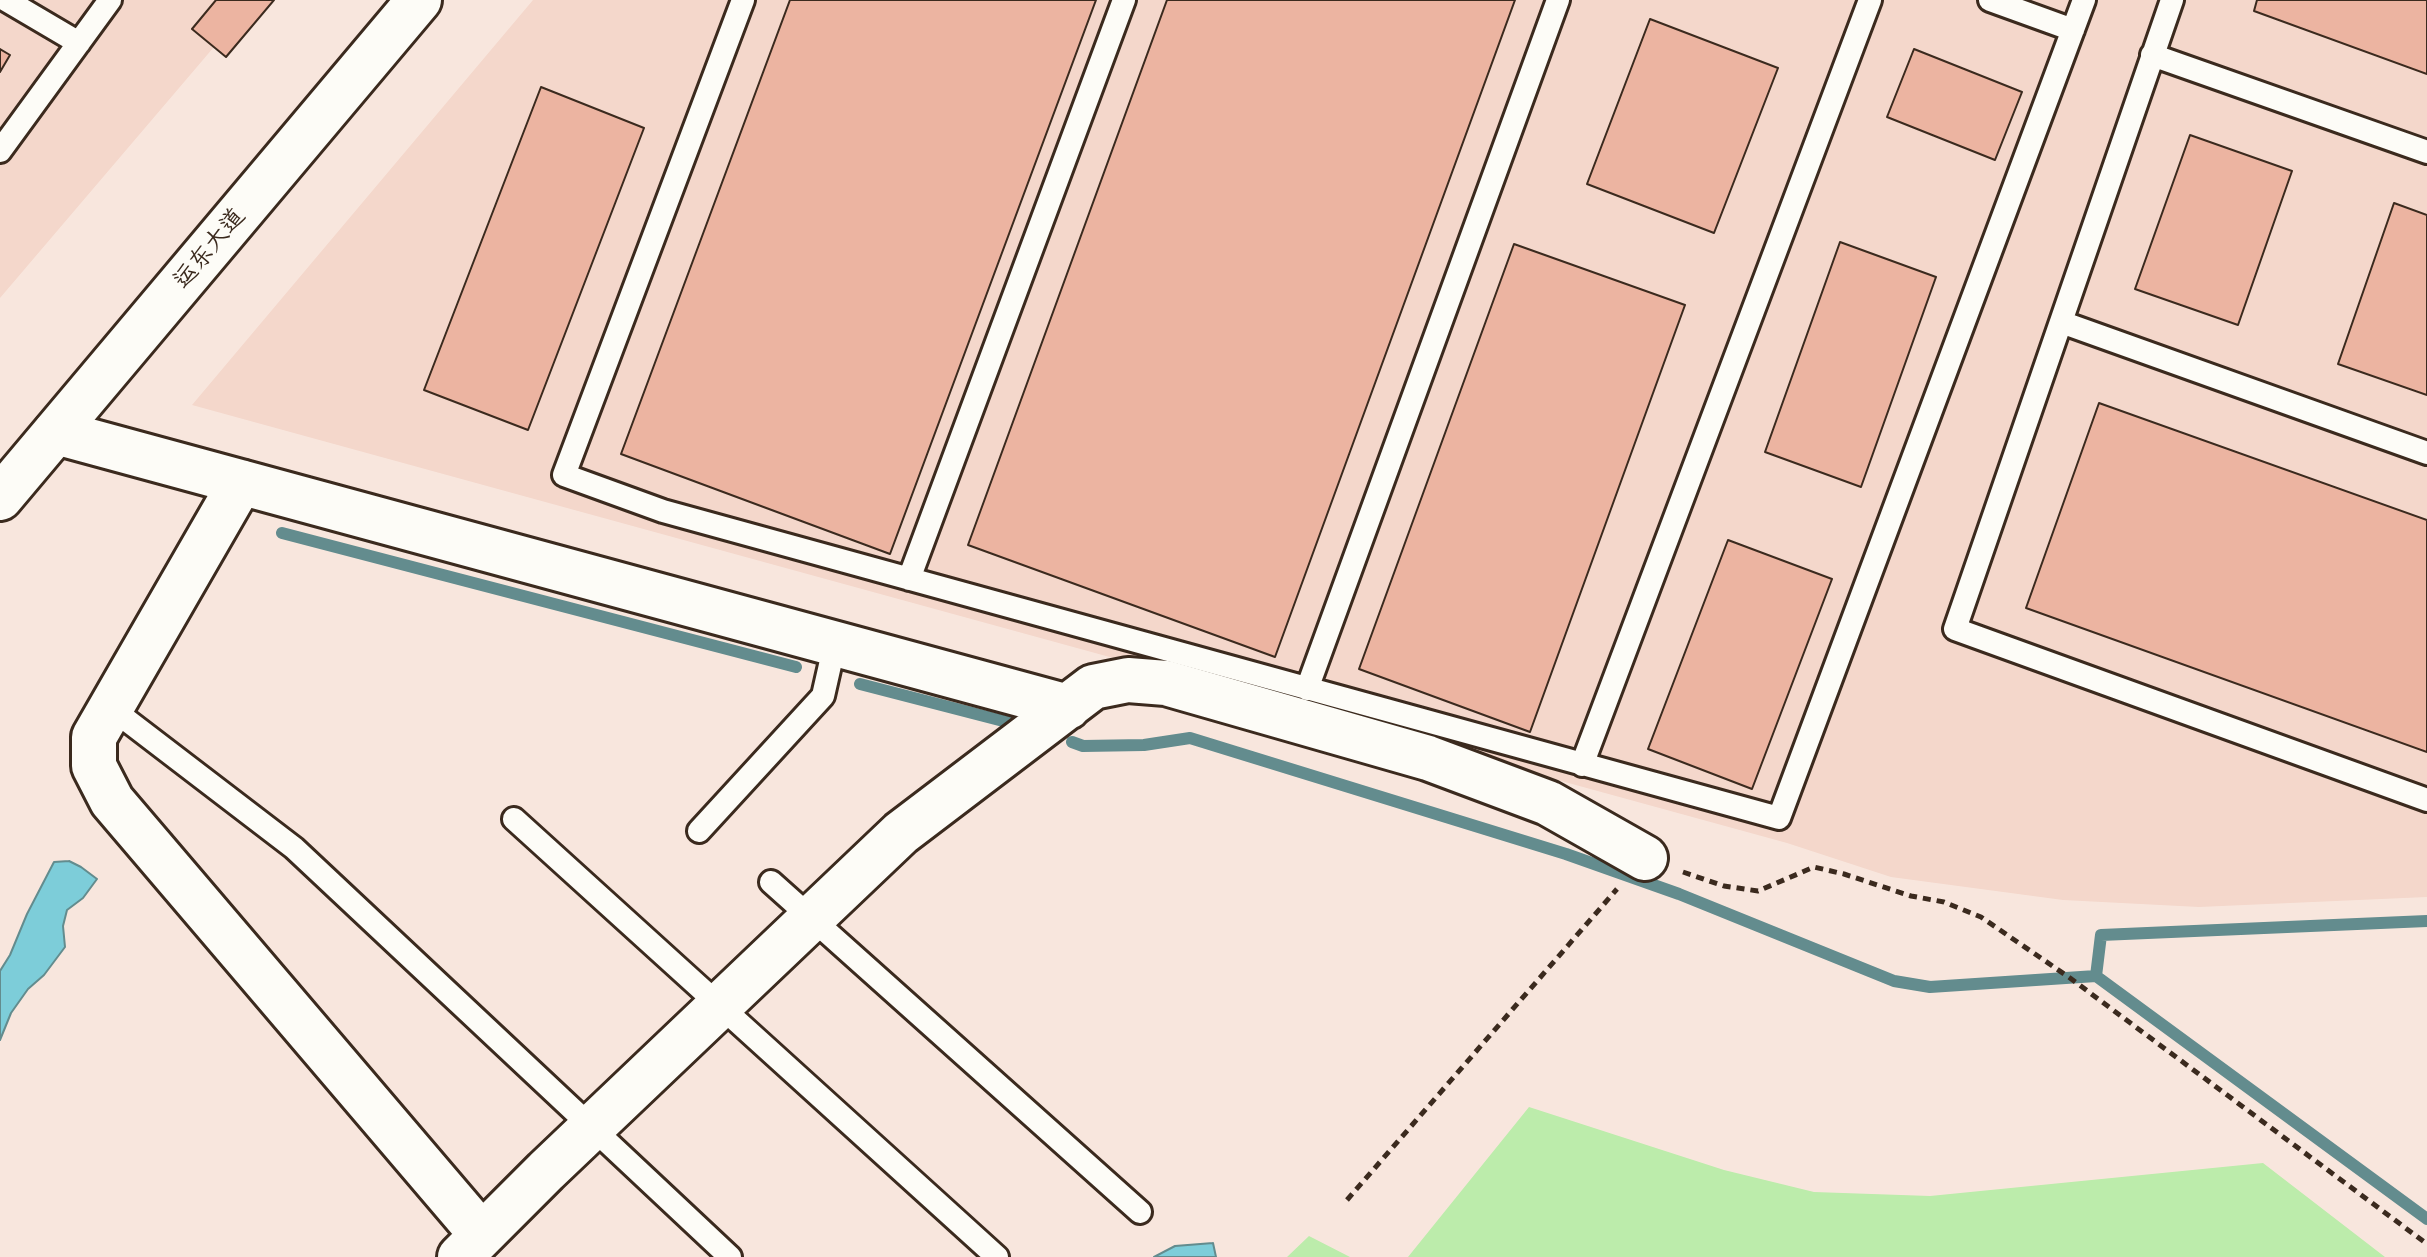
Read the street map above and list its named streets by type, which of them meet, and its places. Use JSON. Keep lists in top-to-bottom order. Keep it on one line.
{"streets":{"street":["运东大道"]}}
